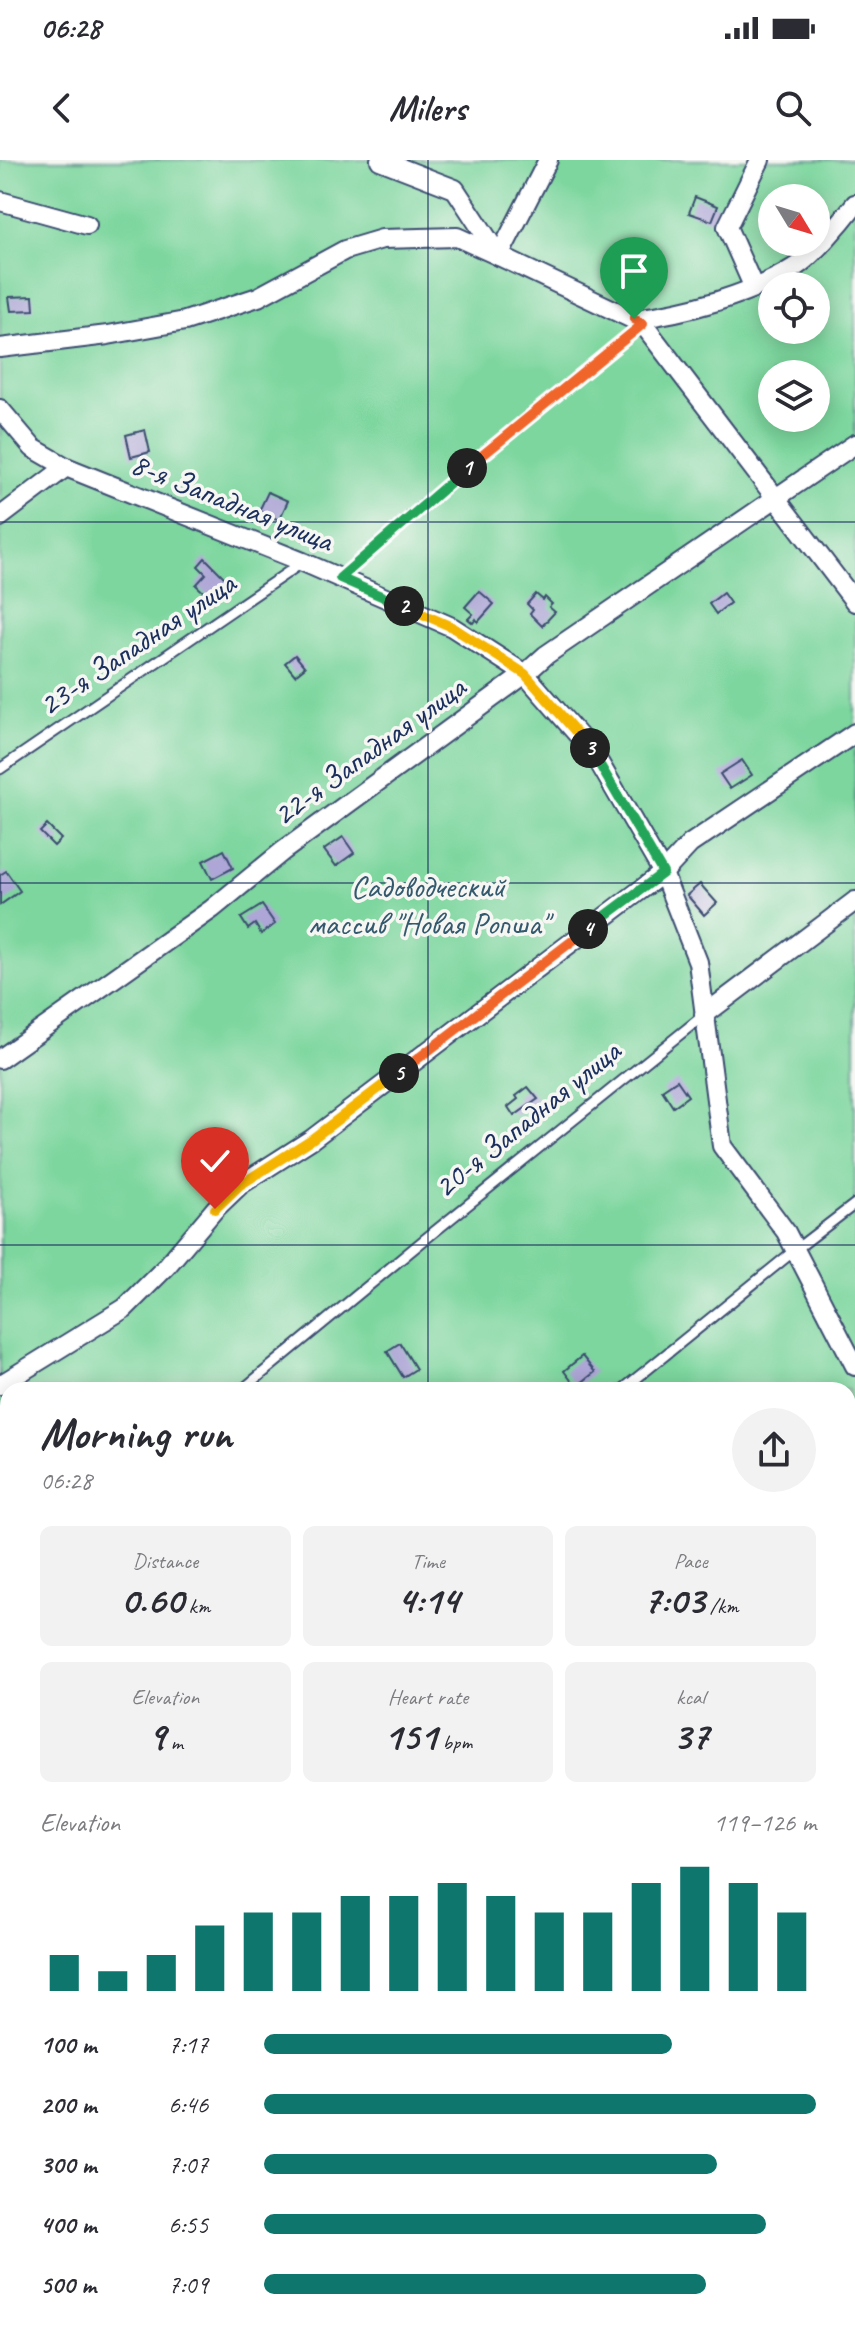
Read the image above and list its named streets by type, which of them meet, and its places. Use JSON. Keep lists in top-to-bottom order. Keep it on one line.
{"streets":{"street":["8-я Западная улица","22-я Западная улица","20-я Западная улица"],"lane":["23-я Западная улица"]},"crossings":[["8-я Западная улица","23-я Западная улица"],["8-я Западная улица","22-я Западная улица"],["8-я Западная улица","20-я Западная улица"]],"parks":["Садоводческий массив \"Новая Ропша\""],"north":"bottom right","page":{"status":"06:28","header":"Milers","pins":["1","2","3","4","5"],"heading":["Morning run","06:28"],"stats":[["Distance","0.60 km"],["Time","4:14"],["Pace","7:03 /km"],["Elevation","9 m"],["Heart rate","151 bpm"],["kcal","37"]],"chart":["Elevation","119–126 m"],"list":[{"name":"100 m","note":"7:17"},{"name":"200 m","note":"6:46"},{"name":"300 m","note":"7:07"},{"name":"400 m","note":"6:55"},{"name":"500 m","note":"7:09"}]}}
